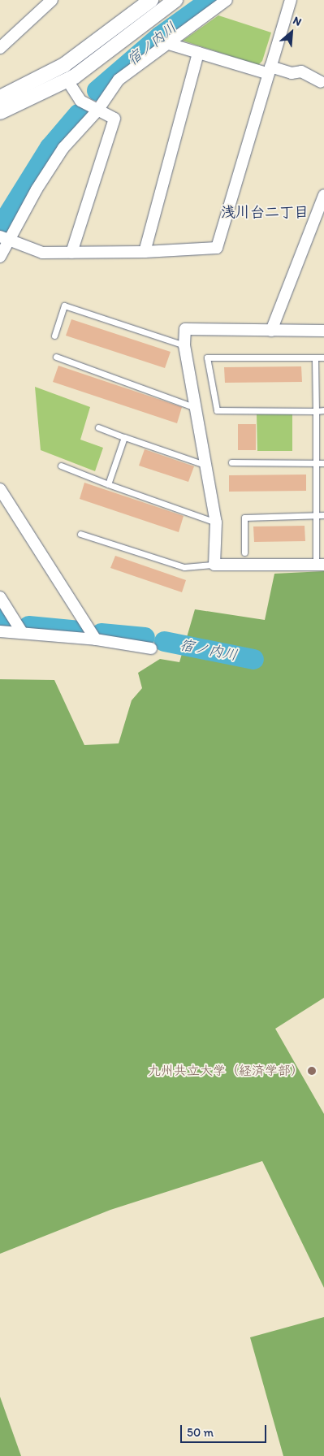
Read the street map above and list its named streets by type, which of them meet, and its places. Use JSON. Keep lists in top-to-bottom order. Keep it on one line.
{"districts":["浅川台二丁目"],"water":["宿ノ内川"],"places":["九州共立大学（経済学部）"],"scale_bar":"50 m","north":"top right"}
